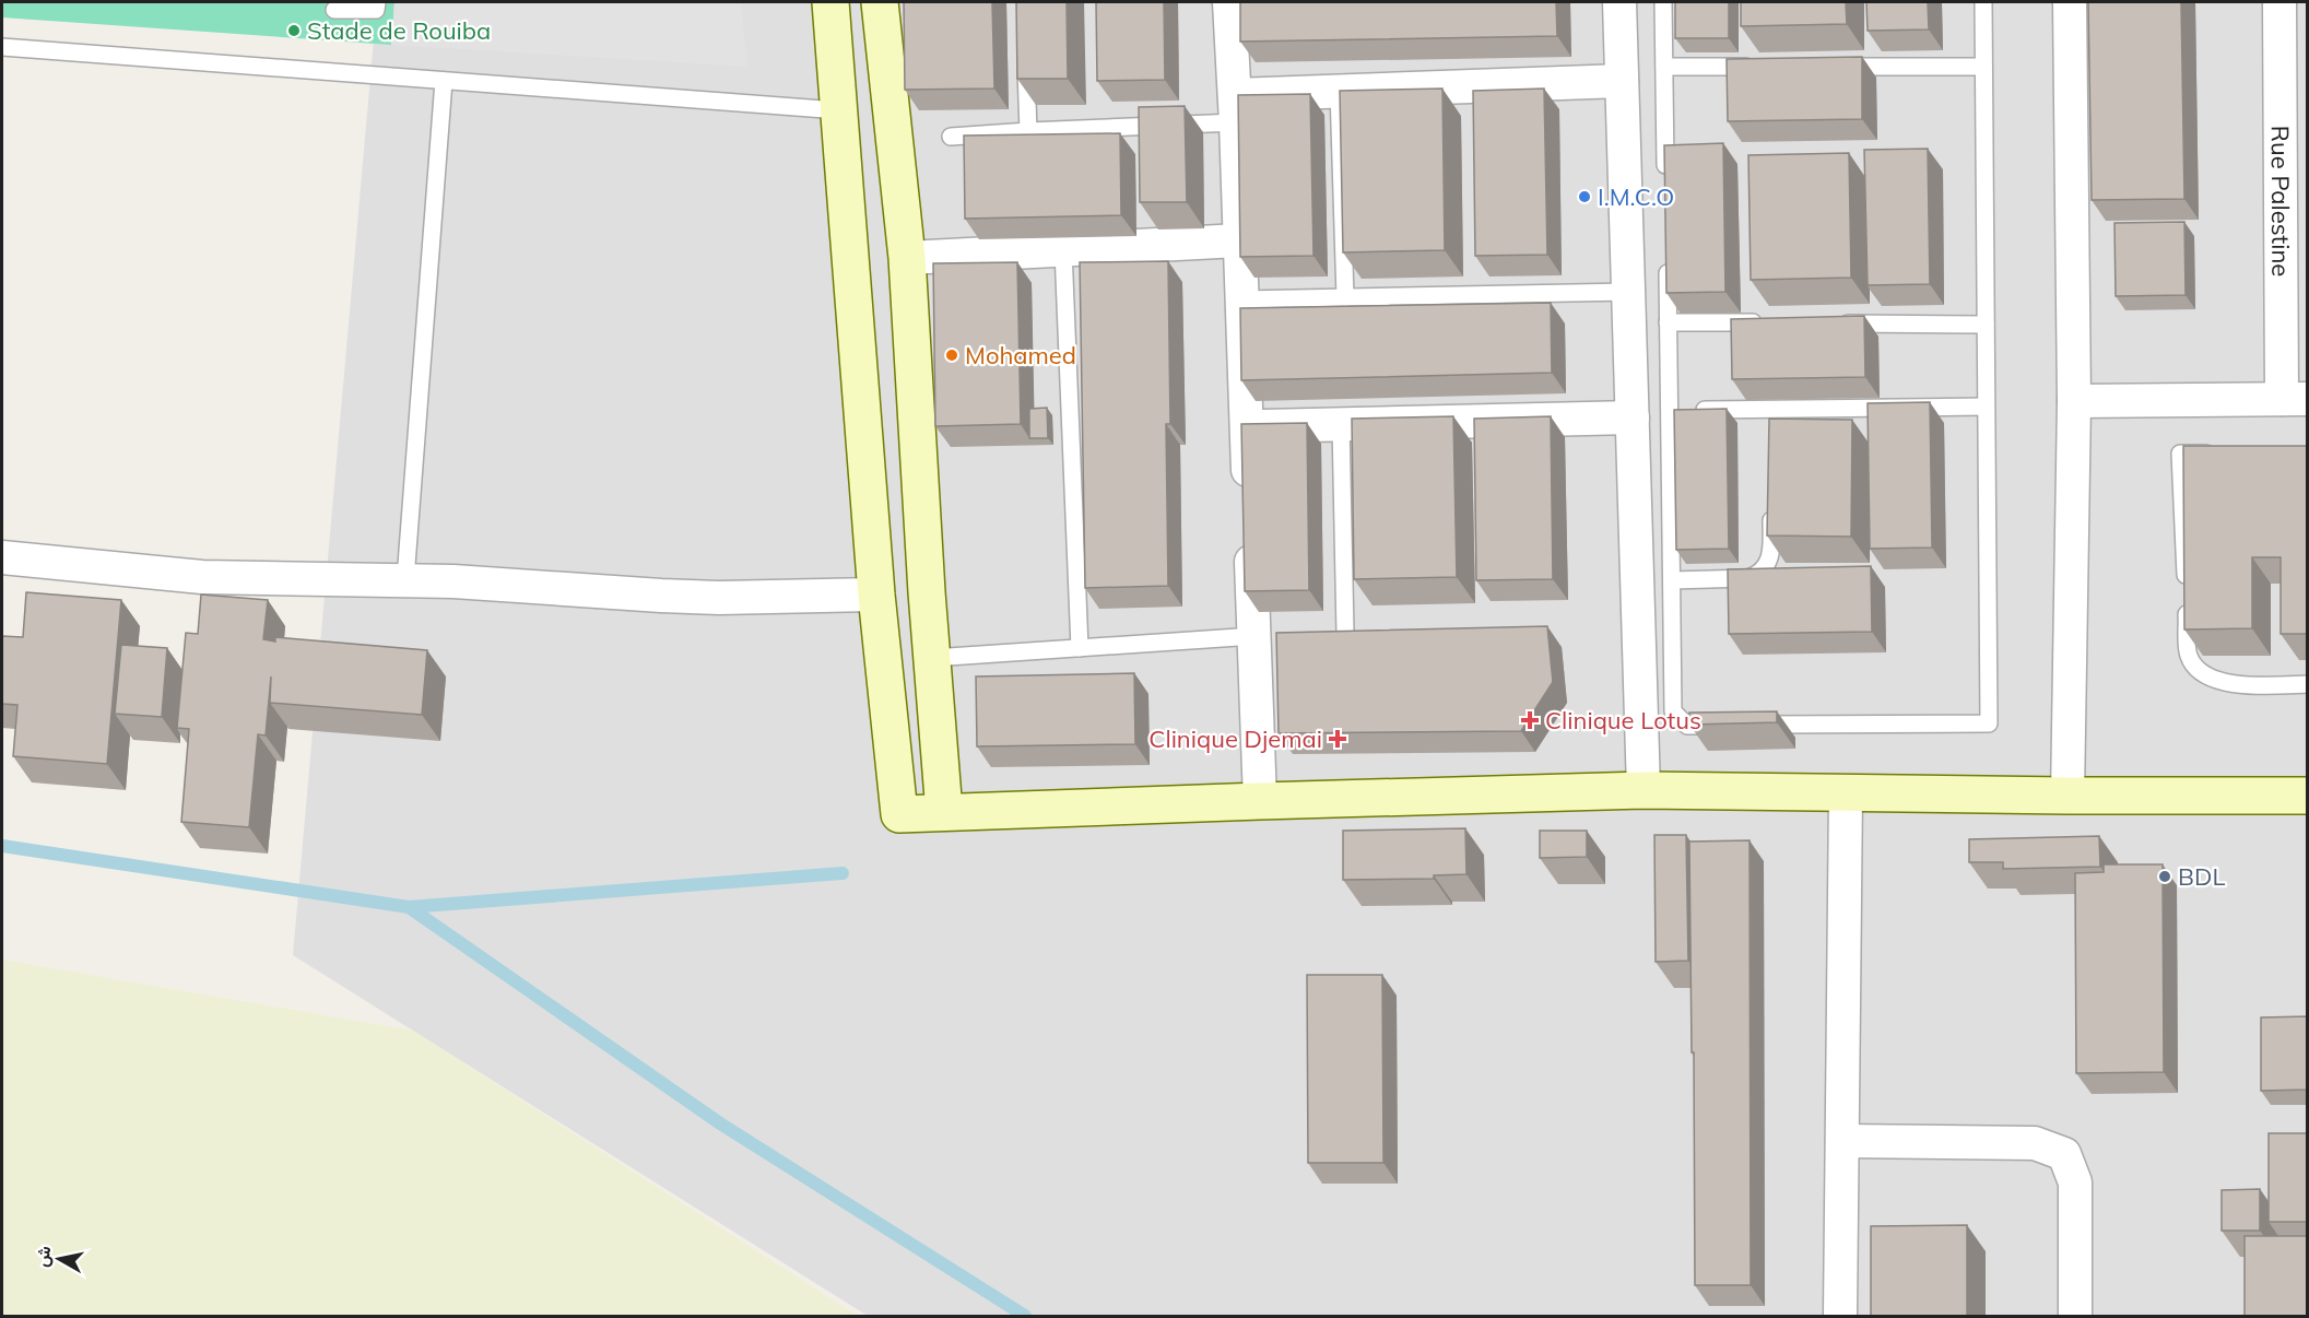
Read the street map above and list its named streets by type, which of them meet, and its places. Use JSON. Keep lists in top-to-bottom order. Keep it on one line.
{"streets":{"street":["Rue Palestine"]},"places":{"other":["Stade de Rouiba","I.M.C.O","Mohamed","BDL"],"health":["Clinique Lotus","Clinique Djemai"]},"north":"left"}
